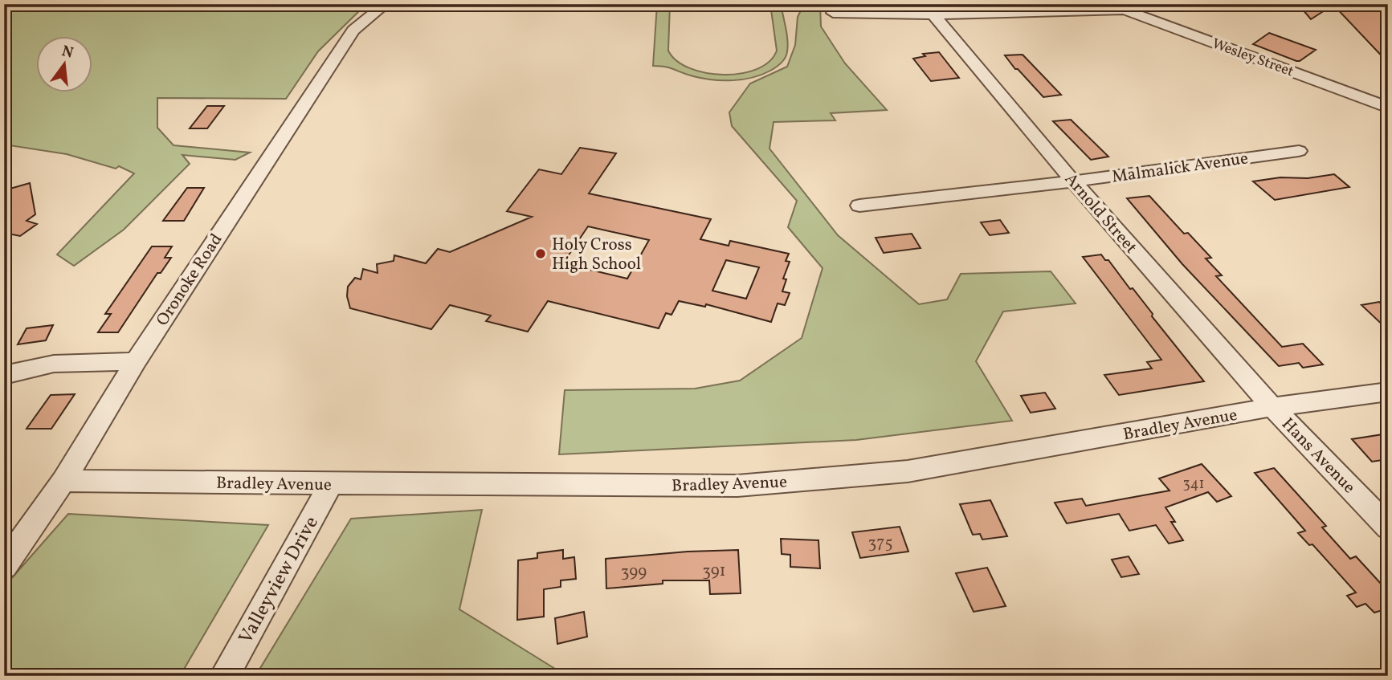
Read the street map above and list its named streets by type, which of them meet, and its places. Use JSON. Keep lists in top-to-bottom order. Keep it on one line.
{"streets":{"street":["Wesley Street","Malmalick Avenue","Arnold Street","Oronoke Road","Bradley Avenue","Hans Avenue","Valleyview Drive"]},"crossings":[["Malmalick Avenue","Arnold Street"],["Arnold Street","Bradley Avenue"],["Arnold Street","Hans Avenue"],["Oronoke Road","Bradley Avenue"],["Bradley Avenue","Hans Avenue"],["Bradley Avenue","Valleyview Drive"]],"places":["Holy Cross High School"],"house_numbers":["341","375","391","399"],"north":"top"}
